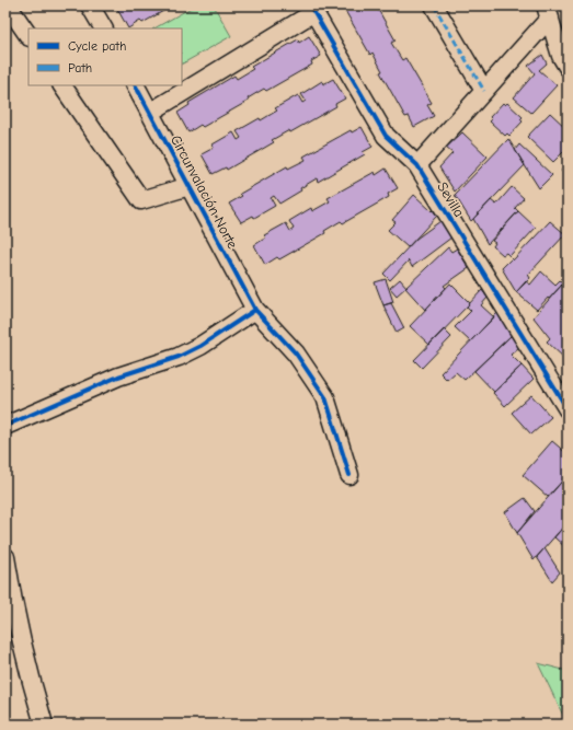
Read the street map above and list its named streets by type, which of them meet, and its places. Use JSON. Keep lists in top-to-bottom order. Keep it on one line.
{"streets":{"street":["Circunvalación Norte","Sevilla"]},"legend":["Cycle path","Path"]}
